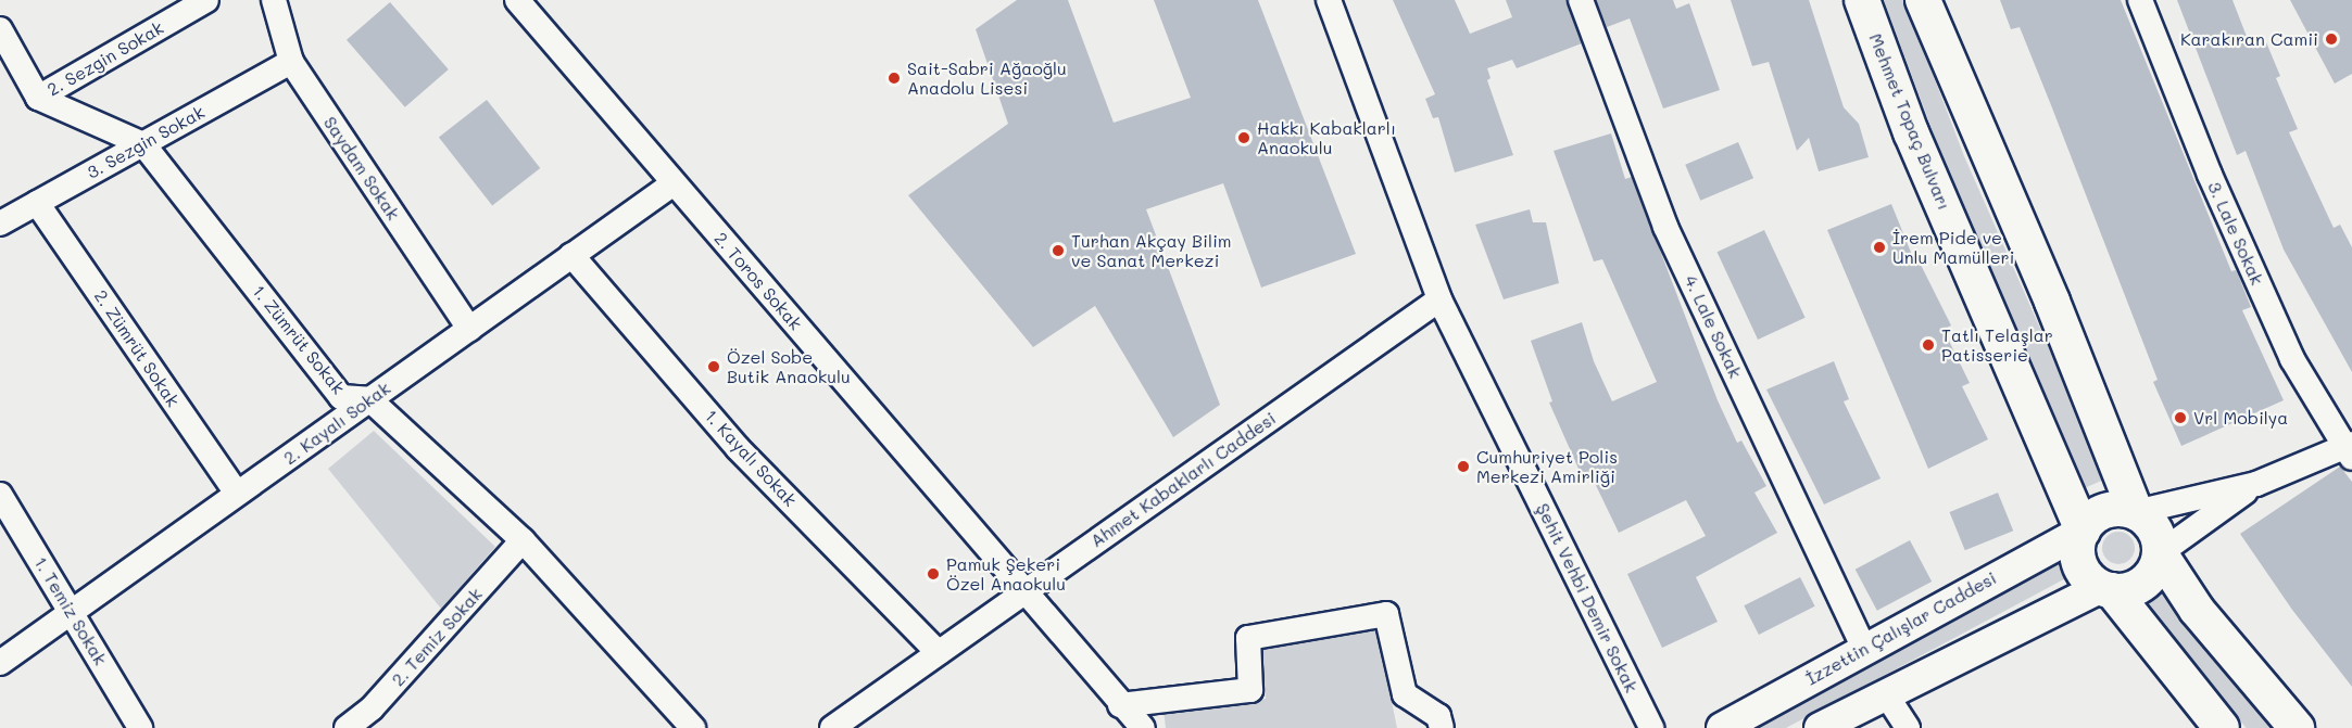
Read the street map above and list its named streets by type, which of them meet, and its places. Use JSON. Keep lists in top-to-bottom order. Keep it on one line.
{"streets":{"main road":["Mehmet Topaç Bulvarı"],"street":["2. Sezgin Sokak","3. Sezgin Sokak","Saydam Sokak","3. Lale Sokak","2. Toros Sokak","4. Lale Sokak","1. Zümrüt Sokak","2. Zümrüt Sokak","2. Kayalı Sokak","1. Kayalı Sokak","Ahmet Kabaklarlı Caddesi","Şehit Vehbi Demir Sokak","1. Temiz Sokak","İzzettin Çalışlar Caddesi","2. Temiz Sokak"]},"crossings":[["2. Sezgin Sokak","1. Zümrüt Sokak"],["Mehmet Topaç Bulvarı","İzzettin Çalışlar Caddesi"],["3. Sezgin Sokak","Saydam Sokak"],["3. Sezgin Sokak","1. Zümrüt Sokak"],["3. Sezgin Sokak","2. Zümrüt Sokak"],["Saydam Sokak","2. Kayalı Sokak"],["2. Toros Sokak","2. Kayalı Sokak"],["2. Toros Sokak","Ahmet Kabaklarlı Caddesi"],["4. Lale Sokak","İzzettin Çalışlar Caddesi"],["1. Zümrüt Sokak","2. Kayalı Sokak"],["1. Zümrüt Sokak","2. Temiz Sokak"],["2. Zümrüt Sokak","2. Kayalı Sokak"],["2. Kayalı Sokak","1. Kayalı Sokak"],["2. Kayalı Sokak","1. Temiz Sokak"],["1. Kayalı Sokak","Ahmet Kabaklarlı Caddesi"],["Ahmet Kabaklarlı Caddesi","Şehit Vehbi Demir Sokak"]],"places":["Karakıran Camii","Sait-Sabri Ağaoğlu Anadolu Lisesi","Hakkı Kabaklarlı Anaokulu","İrem Pide ve Unlu Mamülleri","Turhan Akçay Bilim ve Sanat Merkezi","Tatlı Telaşlar Patisserie","Özel Sobe Butik Anaokulu","Vrl Mobilya","Cumhuriyet Polis Merkezi Amirliği","Pamuk Şekeri Özel Anaokulu"]}
